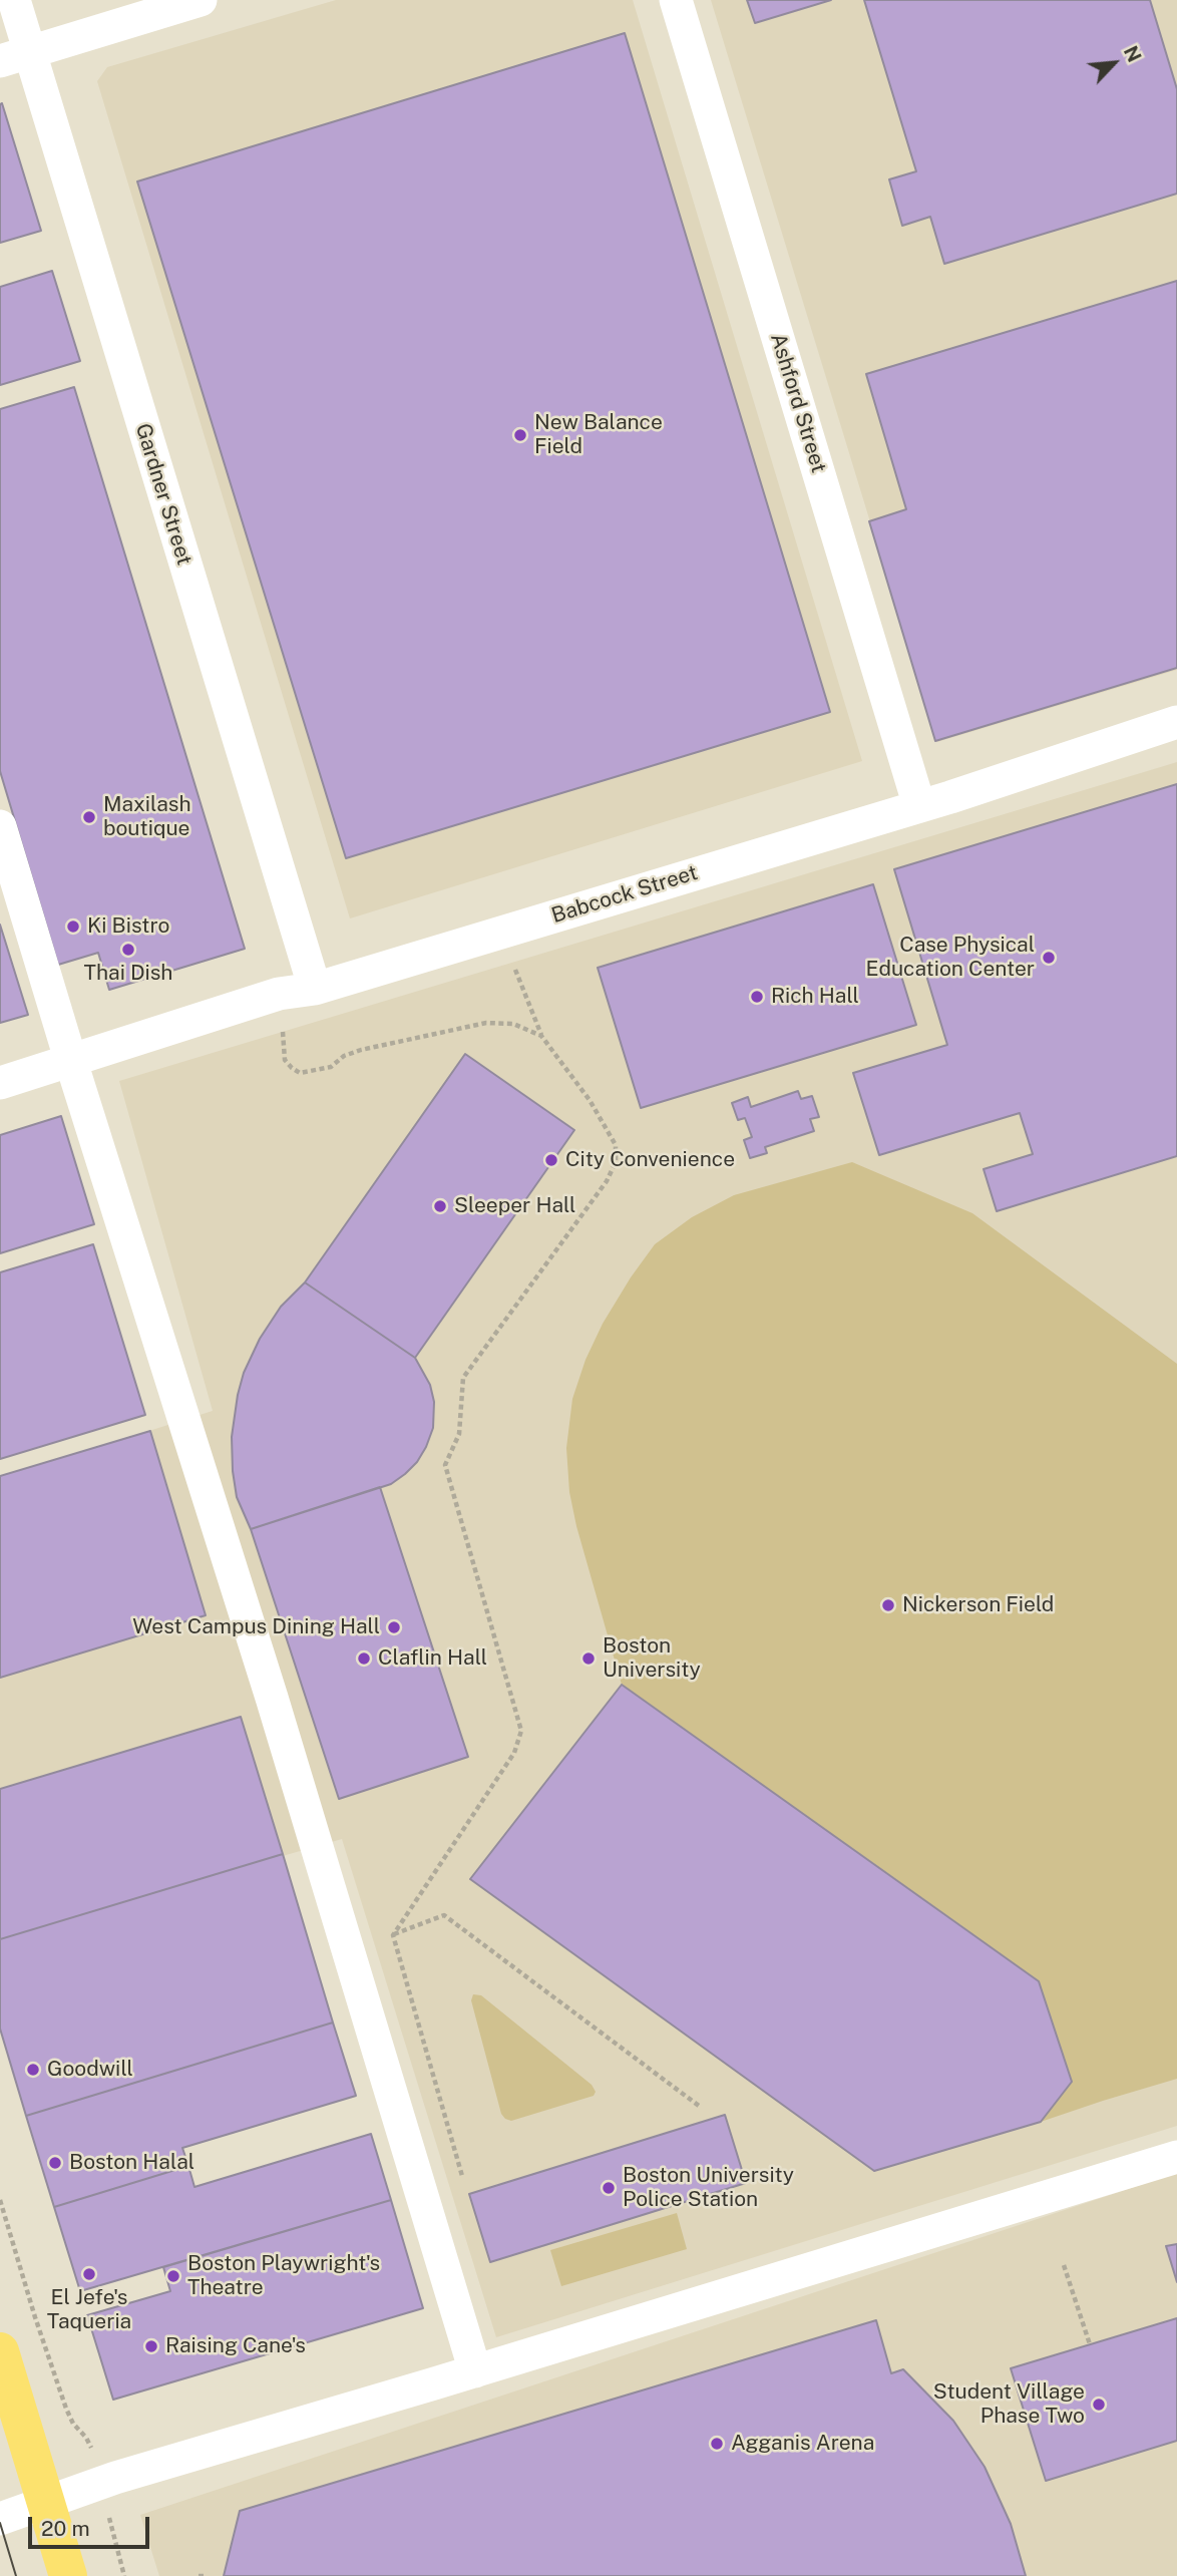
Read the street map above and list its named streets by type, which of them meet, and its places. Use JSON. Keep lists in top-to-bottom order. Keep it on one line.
{"streets":{"street":["Ashford Street","Gardner Street","Babcock Street"]},"crossings":[["Ashford Street","Babcock Street"],["Gardner Street","Babcock Street"]],"places":["New Balance Field","Maxilash boutique","Ki Bistro","Thai Dish","Case Physical Education Center","Rich Hall","City Convenience","Sleeper Hall","Nickerson Field","West Campus Dining Hall","Claflin Hall","Boston University","Goodwill","Boston Halal","Boston University Police Station","El Jefe's Taqueria","Boston Playwright's Theatre","Raising Cane's","Student Village Phase Two","Agganis Arena"],"scale_bar":"20 m","north":"top right"}
